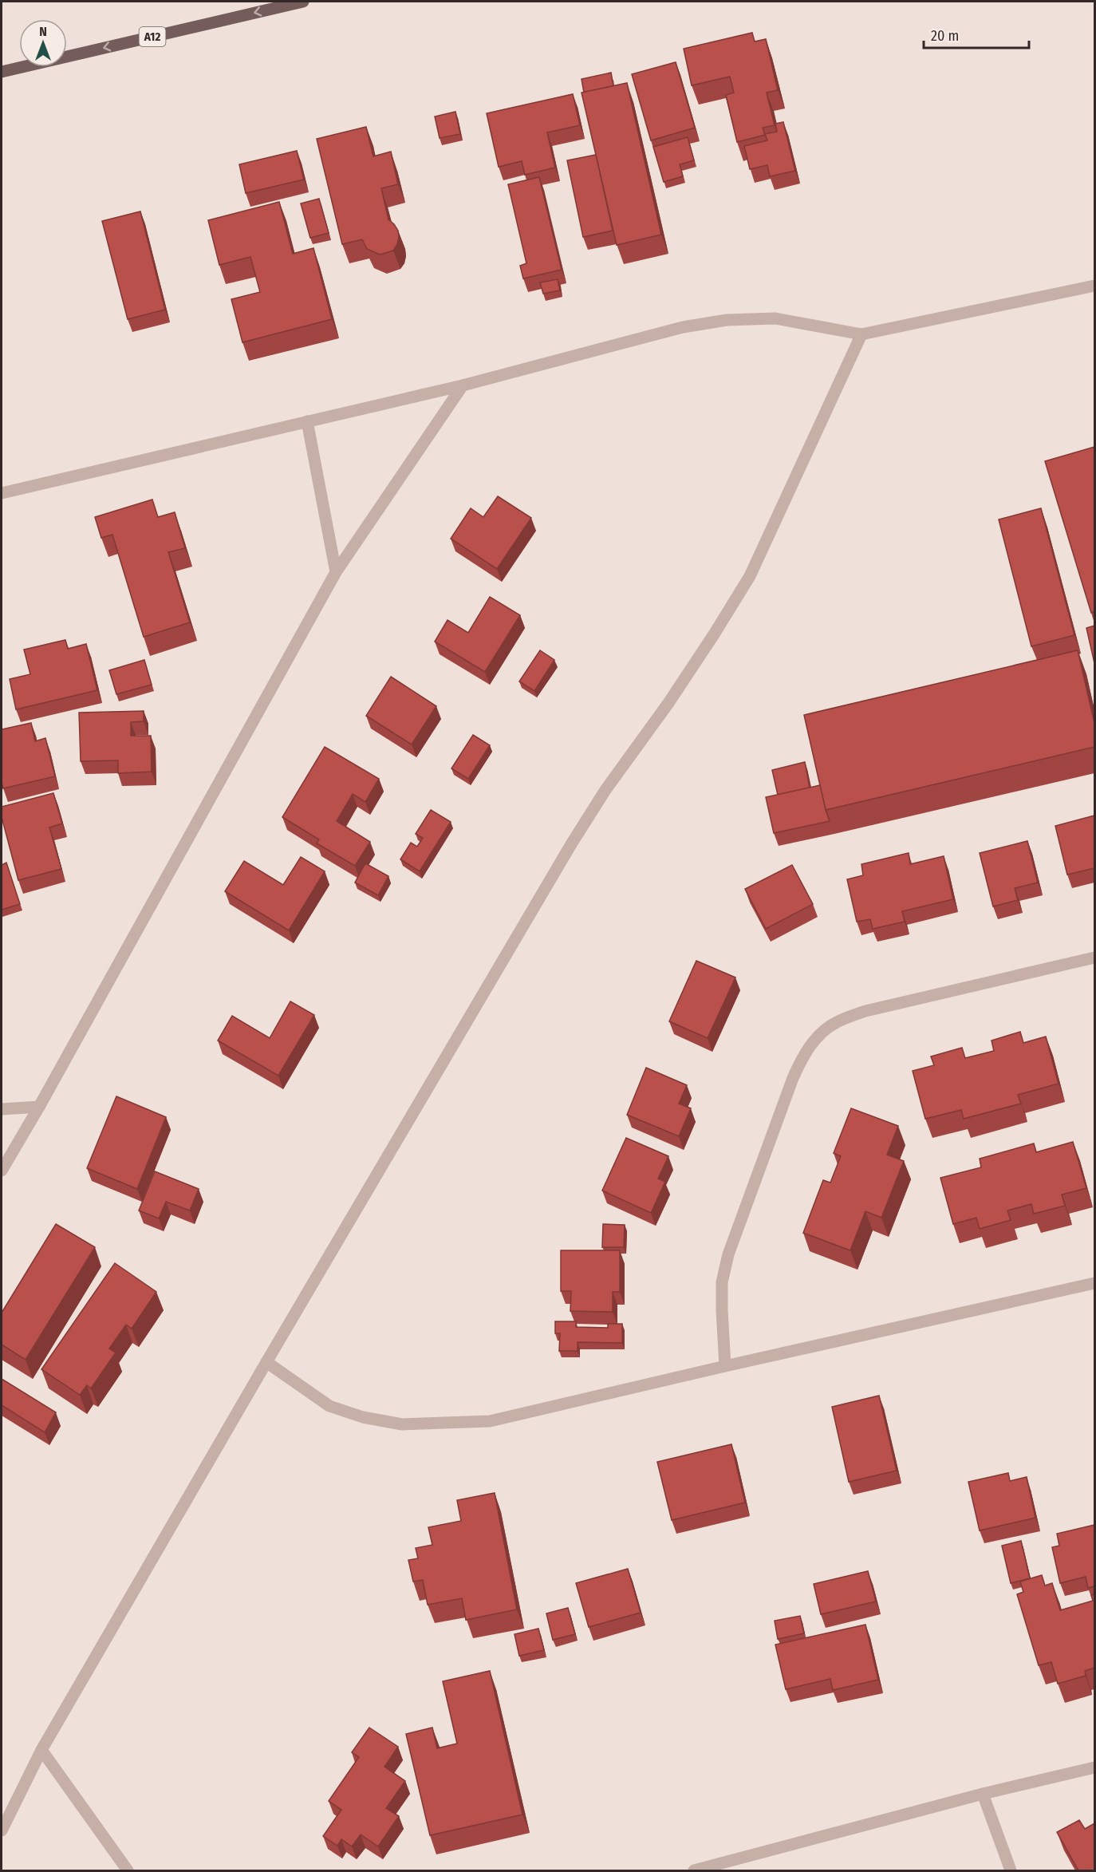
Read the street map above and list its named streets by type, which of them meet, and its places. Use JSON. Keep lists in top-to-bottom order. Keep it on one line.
{"streets":{"main road":["A12"]},"scale_bar":"20 m","north":"top"}
